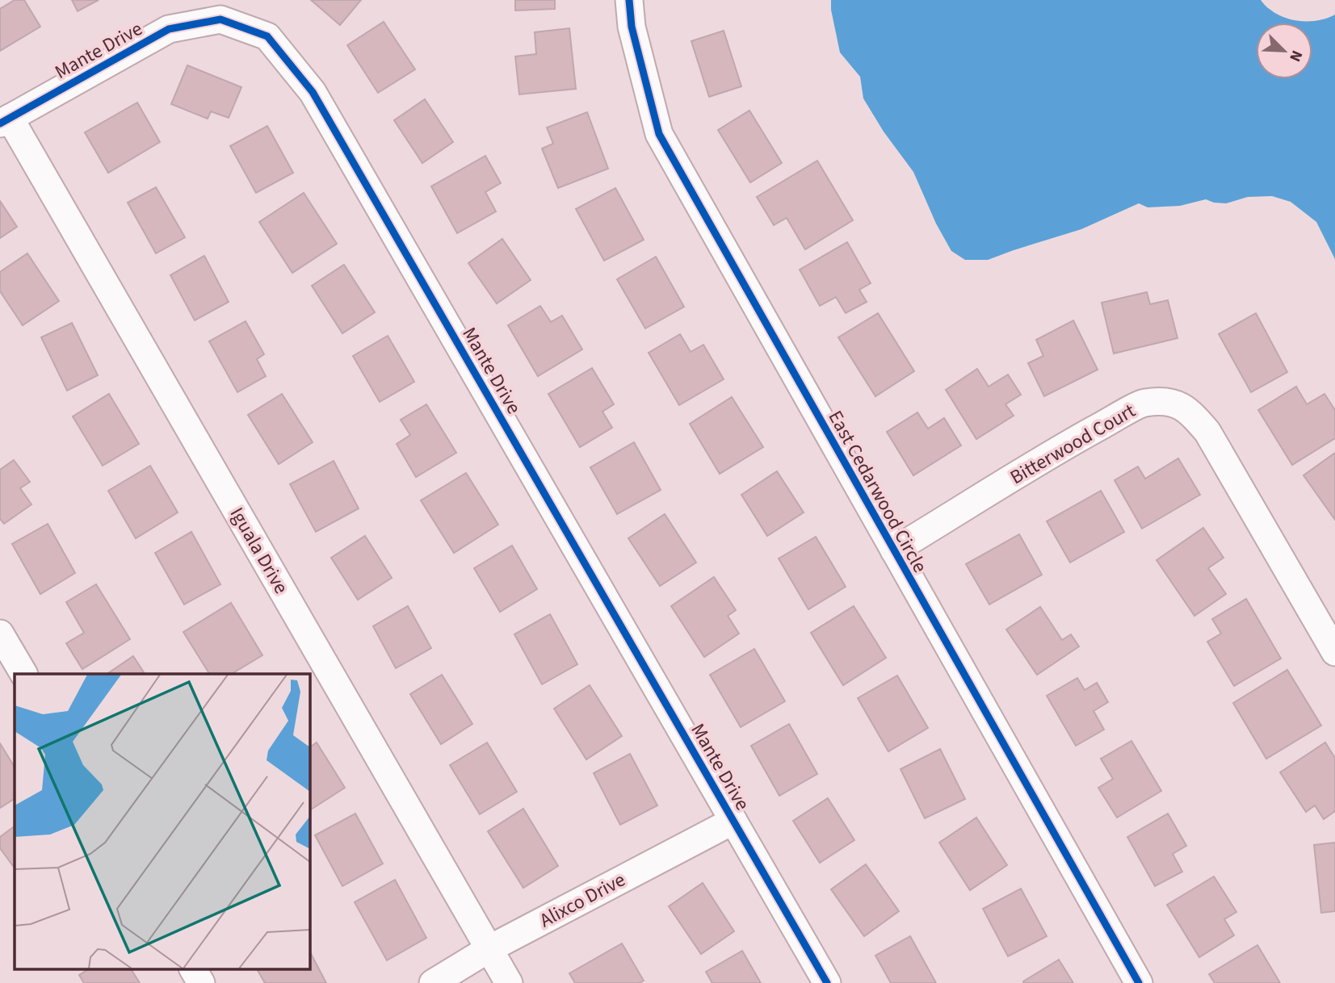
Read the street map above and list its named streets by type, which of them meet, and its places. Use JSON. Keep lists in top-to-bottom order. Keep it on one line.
{"streets":{"street":["Mante Drive","Bitterwood Court","East Cedarwood Circle","Iguala Drive","Alixco Drive"]},"crossings":[["Mante Drive","Iguala Drive"],["Mante Drive","Alixco Drive"],["Bitterwood Court","East Cedarwood Circle"],["Iguala Drive","Alixco Drive"]],"north":"bottom right"}
